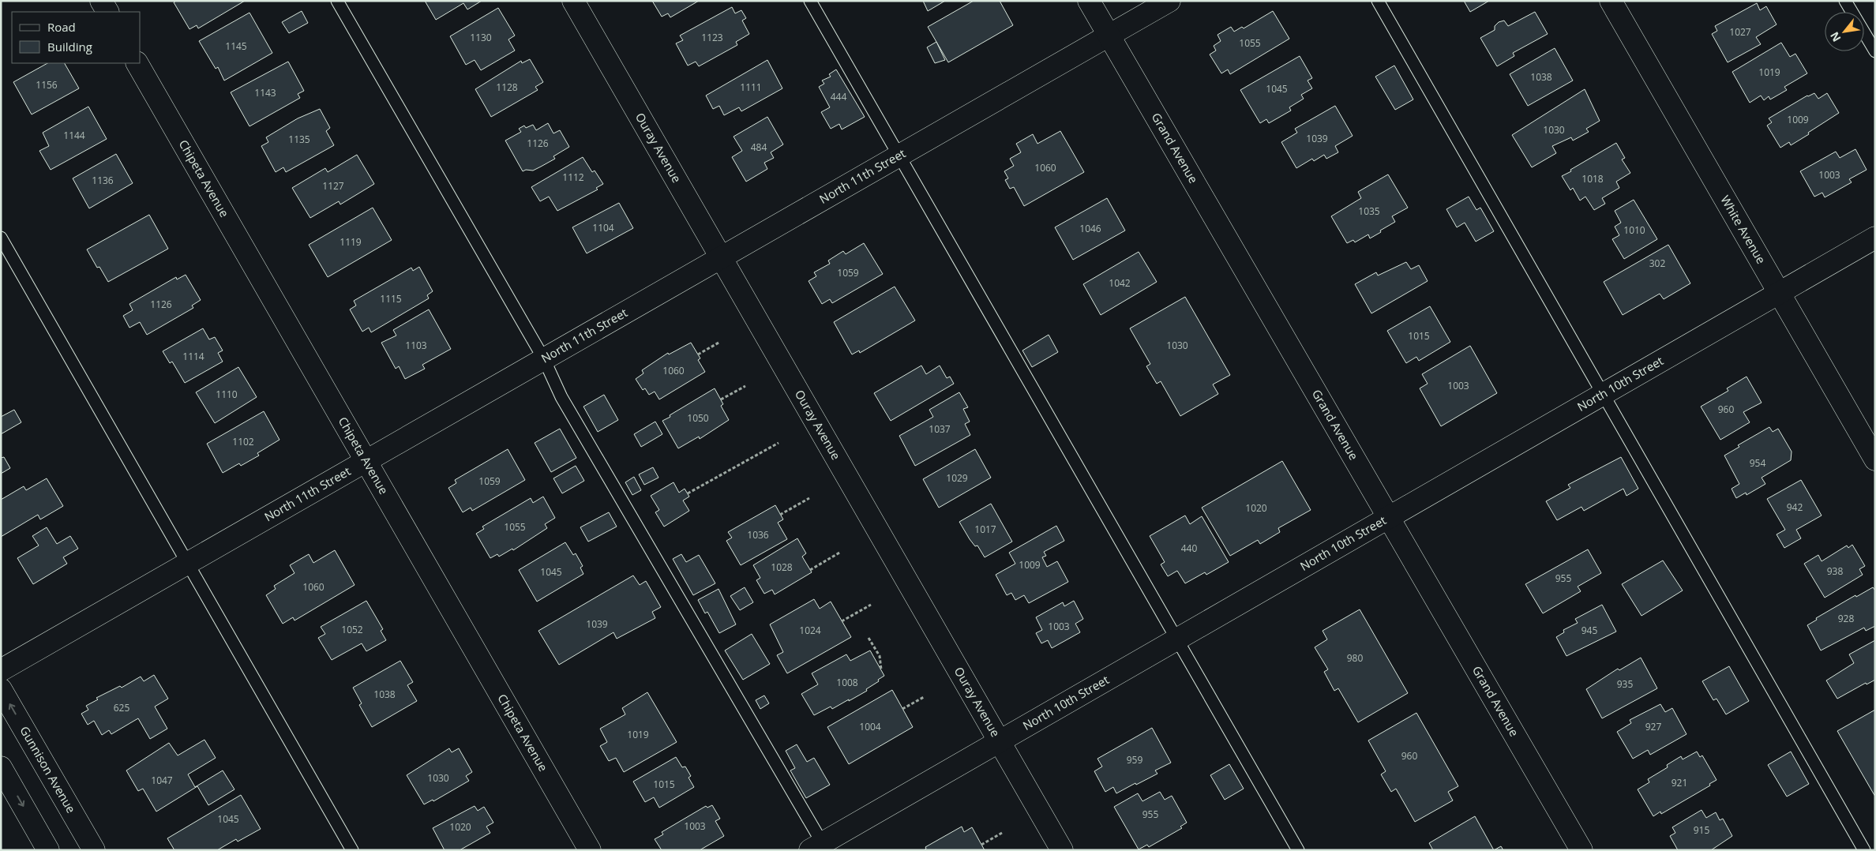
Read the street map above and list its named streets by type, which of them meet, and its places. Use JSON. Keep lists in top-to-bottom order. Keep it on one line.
{"streets":{"street":["Ouray Avenue","Grand Avenue","North 11th Street","Chipeta Avenue","White Avenue","North 10th Street","Gunnison Avenue"]},"crossings":[["Ouray Avenue","North 11th Street"],["Ouray Avenue","North 10th Street"],["Grand Avenue","North 11th Street"],["Grand Avenue","North 10th Street"],["North 11th Street","Chipeta Avenue"],["White Avenue","North 10th Street"]],"house_numbers":["1027","1130","1123","1055","1145","1019","1038","1156","1128","1111","1045","1143","444","1009","1030","1144","1039","1135","1126","484","1060","1003","1112","1018","1136","1127","1035","1104","1046","1010","1119","302","1059","1042","1115","1126","1015","1103","1030","1114","1060","1003","1110","960","1050","1037","1102","954","1029","1059","942","1020","1055","1017","1036","440","1009","1028","938","1045","955","1060","928","1039","1003","1052","1024","945","980","1008","935","1038","625","1004","927","1019","960","959","1030","1047","921","1015","955","1045","1003","1020","915"],"legend":["Road","Building"],"north":"bottom left"}
